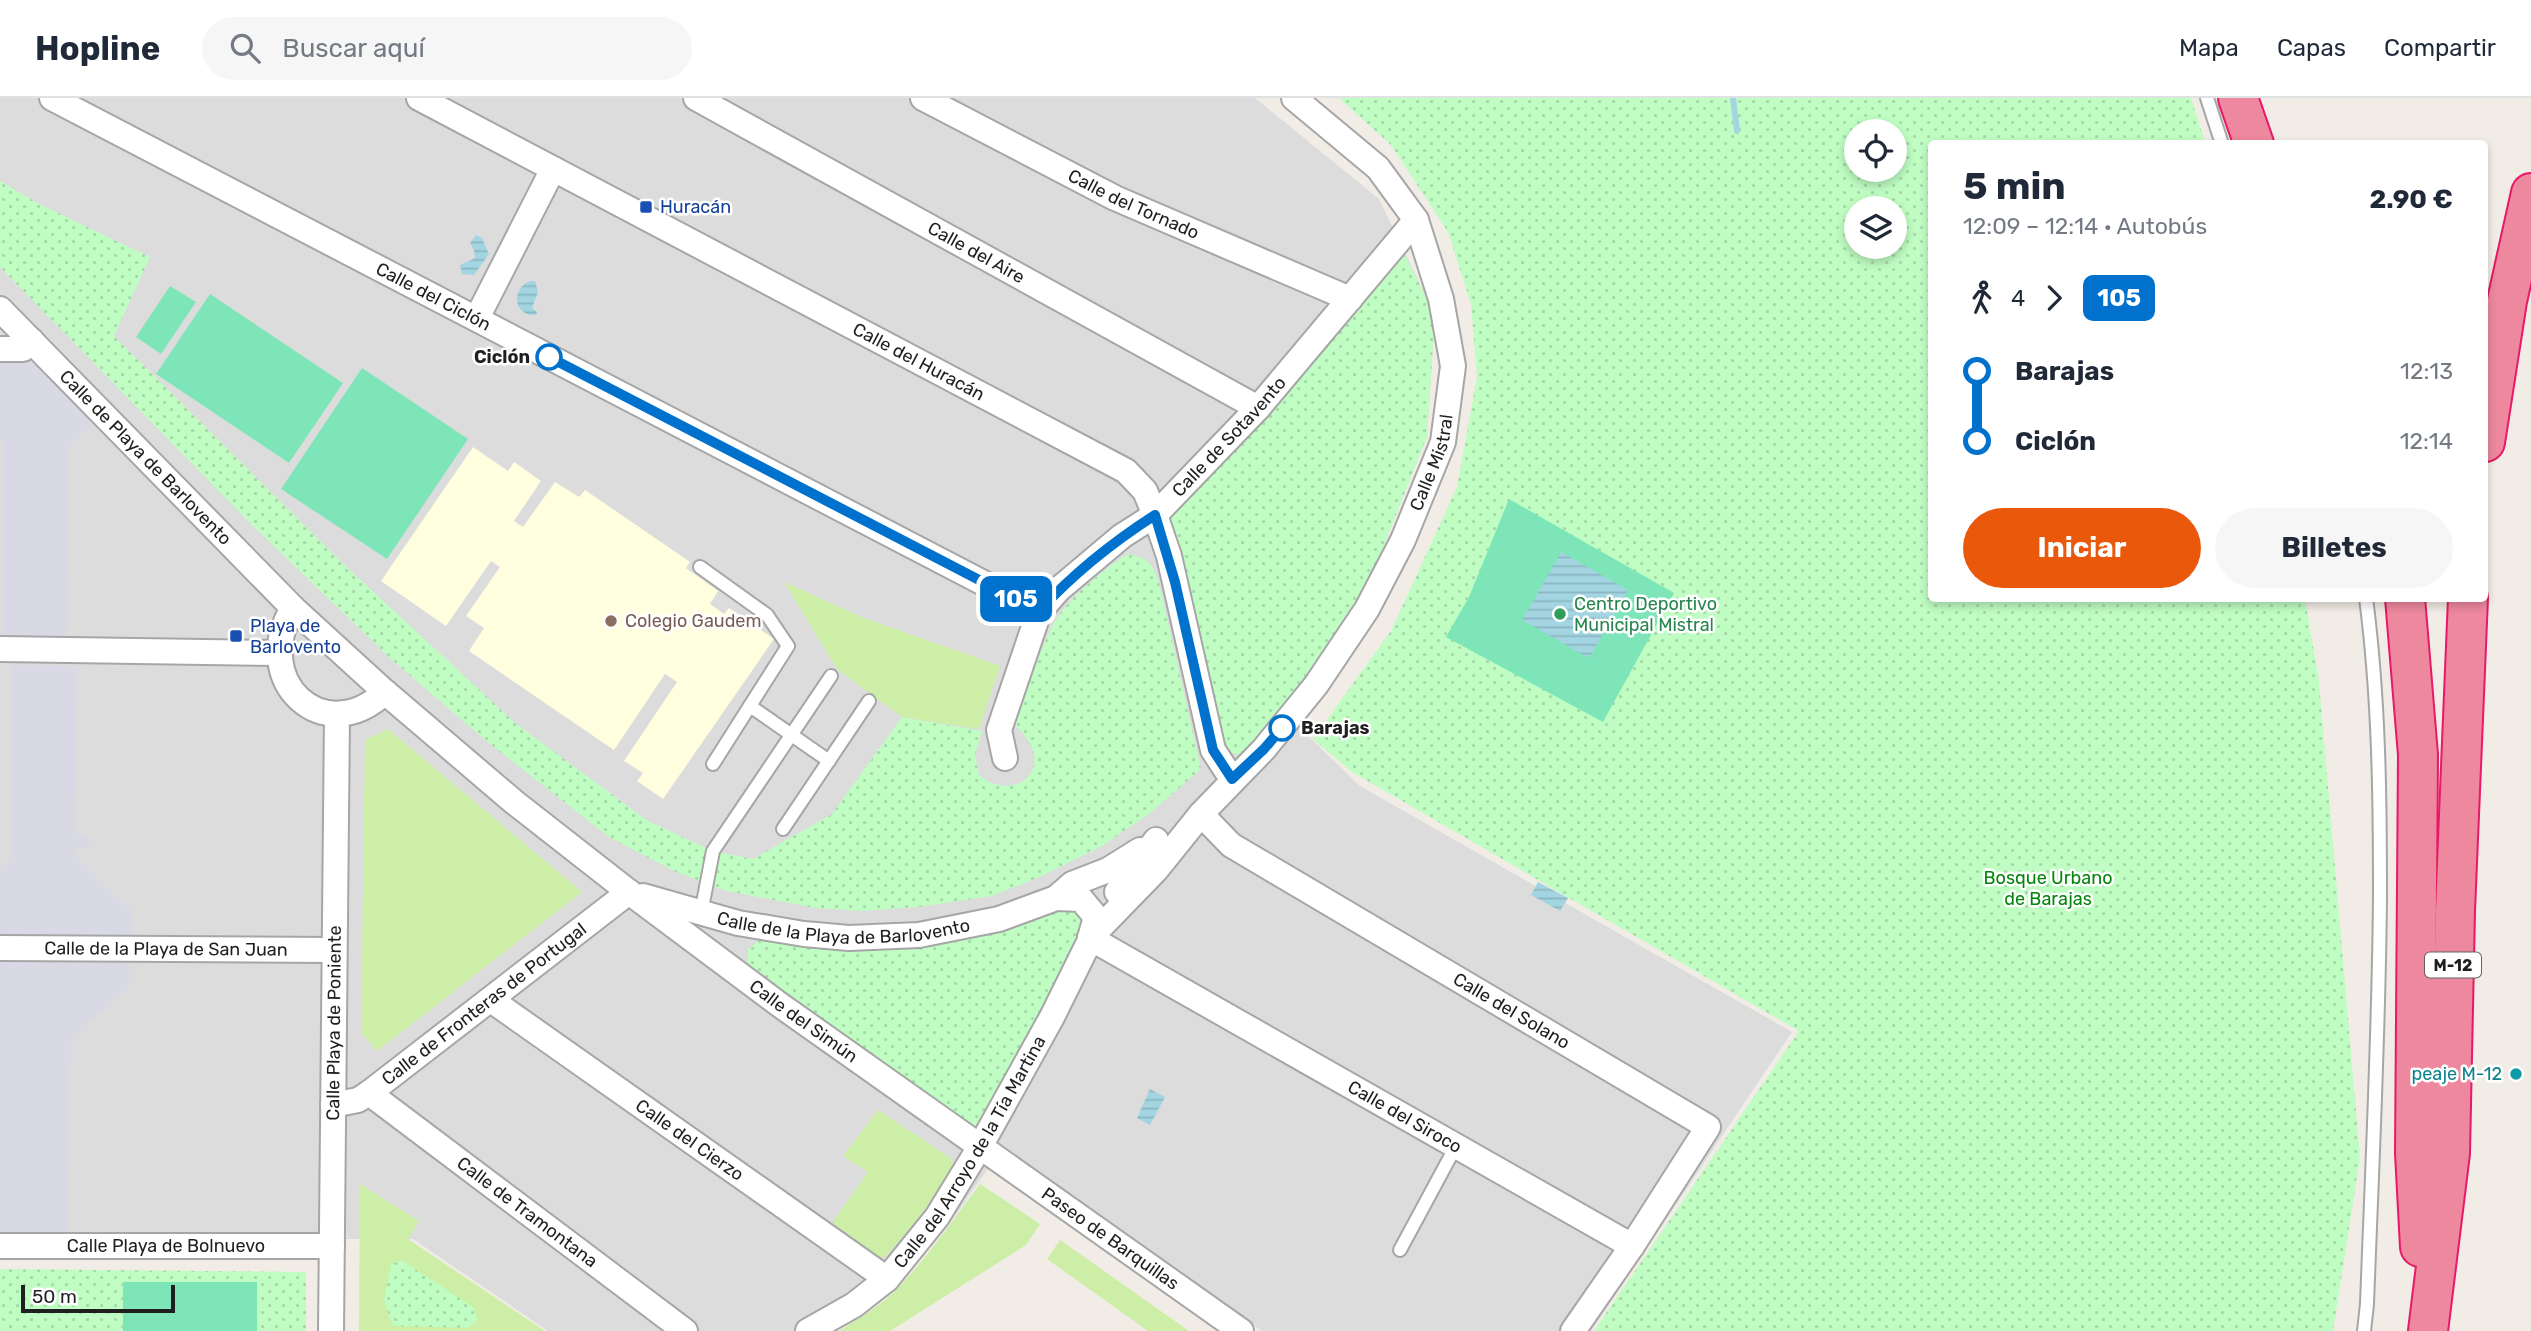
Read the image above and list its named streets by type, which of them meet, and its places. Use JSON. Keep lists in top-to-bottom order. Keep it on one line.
{"streets":{"highway":["M-12"],"street":["Calle del Tornado","Calle del Aire","Calle del Ciclón","Calle del Huracán","Calle de Sotavento","Calle de Playa de Barlovento","Calle Mistral","Calle de la Playa de Barlovento","Calle de la Playa de San Juan","Calle de Fronteras de Portugal","Calle del Solano","Calle del Simún","Calle Playa de Poniente","Calle del Siroco","Calle del Cierzo","Calle del Arroyo de la Tía Martina","Calle de Tramontana","Paseo de Barquillas","Calle Playa de Bolnuevo"]},"crossings":[["Calle del Tornado","Calle de Sotavento"],["Calle del Aire","Calle de Sotavento"],["Calle del Ciclón","Calle de Sotavento"],["Calle del Huracán","Calle de Sotavento"],["Calle del Huracán","Calle Mistral"],["Calle de Sotavento","Calle Mistral"],["Calle de Playa de Barlovento","Calle de la Playa de Barlovento"],["Calle de Playa de Barlovento","Calle de Fronteras de Portugal"],["Calle de Playa de Barlovento","Calle del Simún"],["Calle Mistral","Calle del Solano"],["Calle de la Playa de Barlovento","Calle de Fronteras de Portugal"],["Calle de la Playa de Barlovento","Calle del Simún"],["Calle de la Playa de San Juan","Calle Playa de Poniente"],["Calle de Fronteras de Portugal","Calle del Simún"],["Calle de Fronteras de Portugal","Calle Playa de Poniente"],["Calle de Fronteras de Portugal","Calle del Cierzo"],["Calle de Fronteras de Portugal","Calle de Tramontana"],["Calle del Solano","Calle del Siroco"],["Calle del Simún","Calle del Arroyo de la Tía Martina"],["Calle del Simún","Paseo de Barquillas"],["Calle Playa de Poniente","Calle Playa de Bolnuevo"],["Calle del Siroco","Calle del Arroyo de la Tía Martina"],["Calle del Cierzo","Calle del Arroyo de la Tía Martina"],["Calle del Arroyo de la Tía Martina","Paseo de Barquillas"]],"parks":["Bosque Urbano de Barajas"],"places":{"transit":["Huracán","Playa de Barlovento"],"other":["Ciclón","Centro Deportivo Municipal Mistral","Colegio Gaudem","Barajas","peaje M-12"]},"lines":["bus line 105"],"scale_bar":"50 m","page":{"header":"Hopline","search":"Buscar aquí","nav":["Mapa","Capas","Compartir"],"on_map":"105","heading":["5 min","12:09 – 12:14 · Autobús","2.90 €"],"legs":["4","105"],"list":[{"name":"Barajas","value":"12:13"},{"name":"Ciclón","value":"12:14"}],"buttons":["Iniciar","Billetes"],"scale":"50 m"}}
